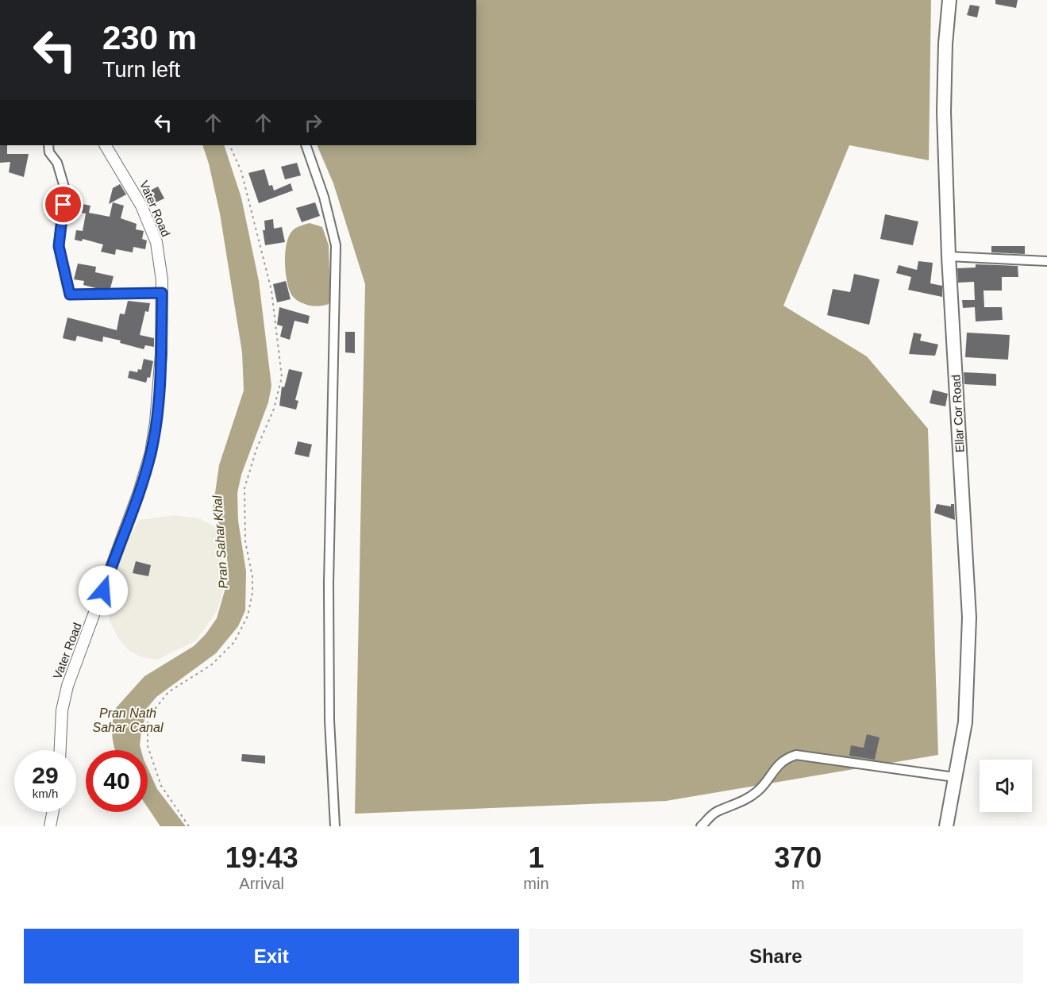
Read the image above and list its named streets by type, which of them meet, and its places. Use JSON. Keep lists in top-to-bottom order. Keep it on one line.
{"streets":{"main road":["Ellar Cor Road"],"street":["Vater Road"]},"water":["Pran Sahar Khal","Pran Nath Sahar Canal"],"page":{"turn":["230 m","Turn left"],"speed":"29 km/h","limit":"40","eta":["19:43","Arrival","1","min","370","m"],"buttons":["Exit","Share"]}}
